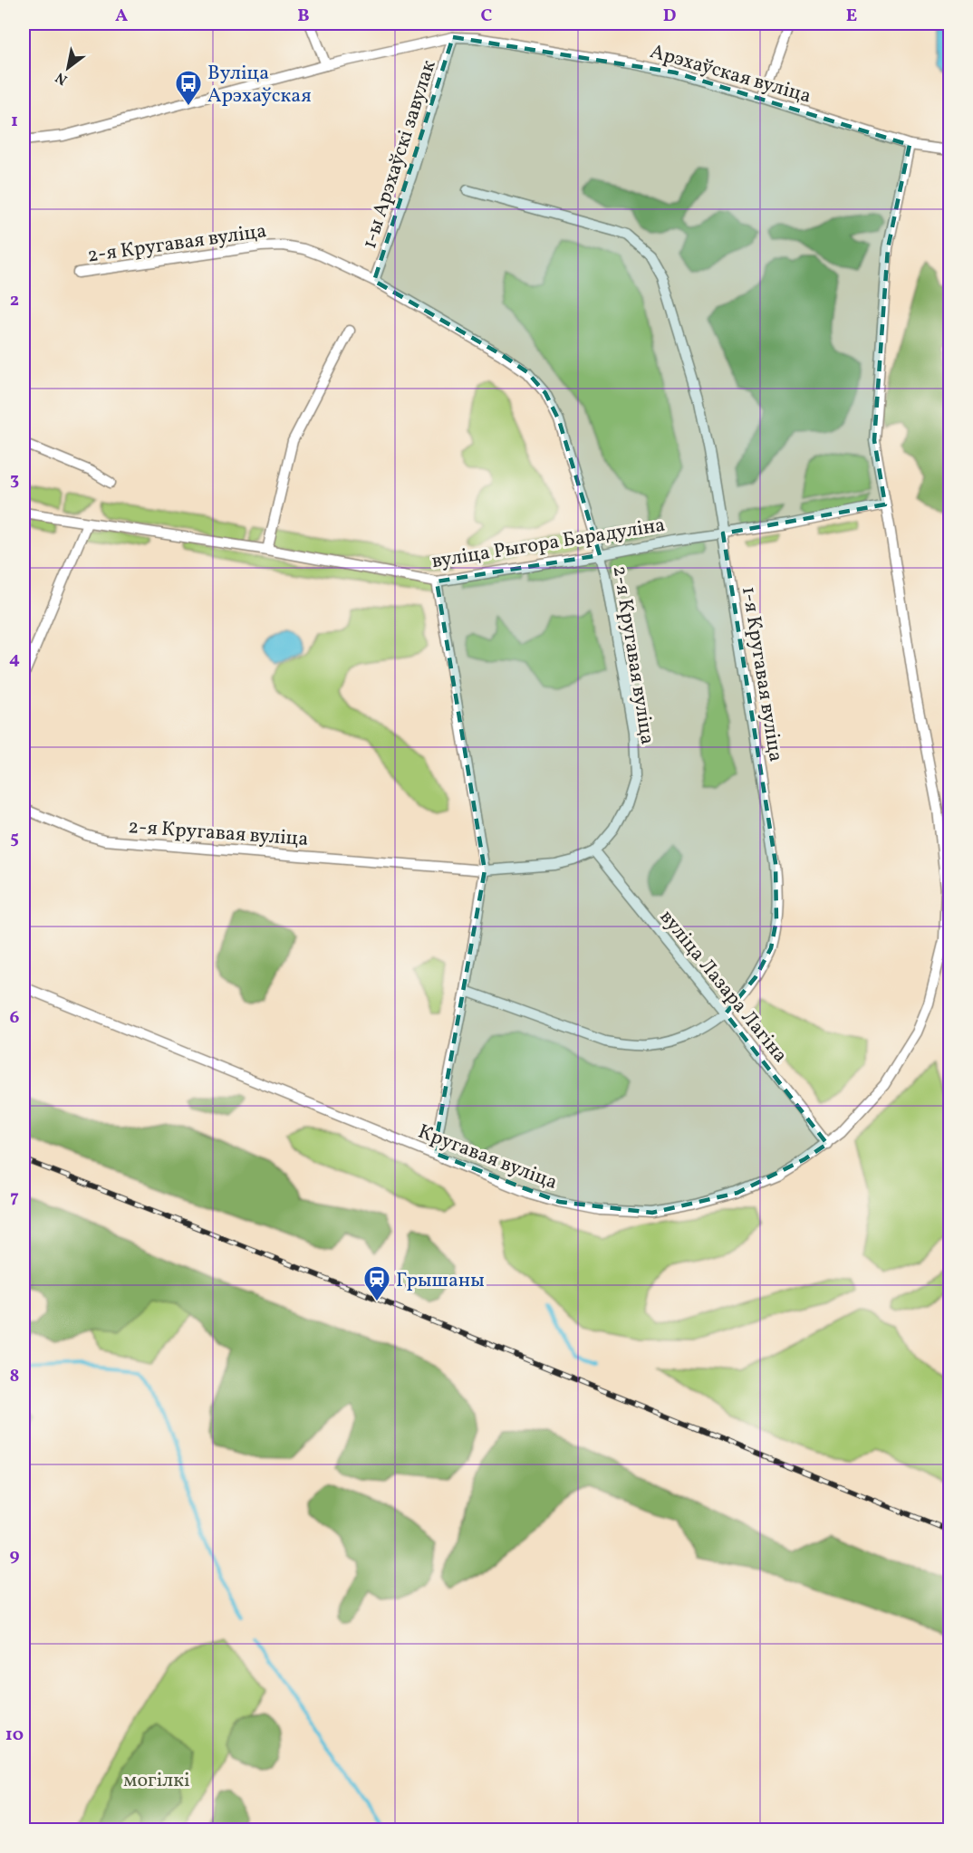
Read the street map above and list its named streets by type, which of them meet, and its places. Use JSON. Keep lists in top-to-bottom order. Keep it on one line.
{"streets":{"street":["Арэхаўская вуліца","1-ы Арэхаўскі завулак","2-я Кругавая вуліца","вуліца Рыгора Барадуліна","1-я Кругавая вуліца","вуліца Лазара Лагіна","Кругавая вуліца"]},"crossings":[["Арэхаўская вуліца","1-ы Арэхаўскі завулак"],["Арэхаўская вуліца","Кругавая вуліца"],["1-ы Арэхаўскі завулак","2-я Кругавая вуліца"],["2-я Кругавая вуліца","вуліца Рыгора Барадуліна"],["2-я Кругавая вуліца","вуліца Лазара Лагіна"],["вуліца Рыгора Барадуліна","1-я Кругавая вуліца"],["вуліца Рыгора Барадуліна","Кругавая вуліца"],["1-я Кругавая вуліца","вуліца Лазара Лагіна"],["вуліца Лазара Лагіна","Кругавая вуліца"]],"parks":["могілкі"],"places":{"bus stop":["Вуліца Арэхаўская"],"station":["Грышаны"]},"north":"bottom left","grid":{"columns":["A","B","C","D","E"],"rows":["1","2","3","4","5","6","7","8","9","10"]}}
